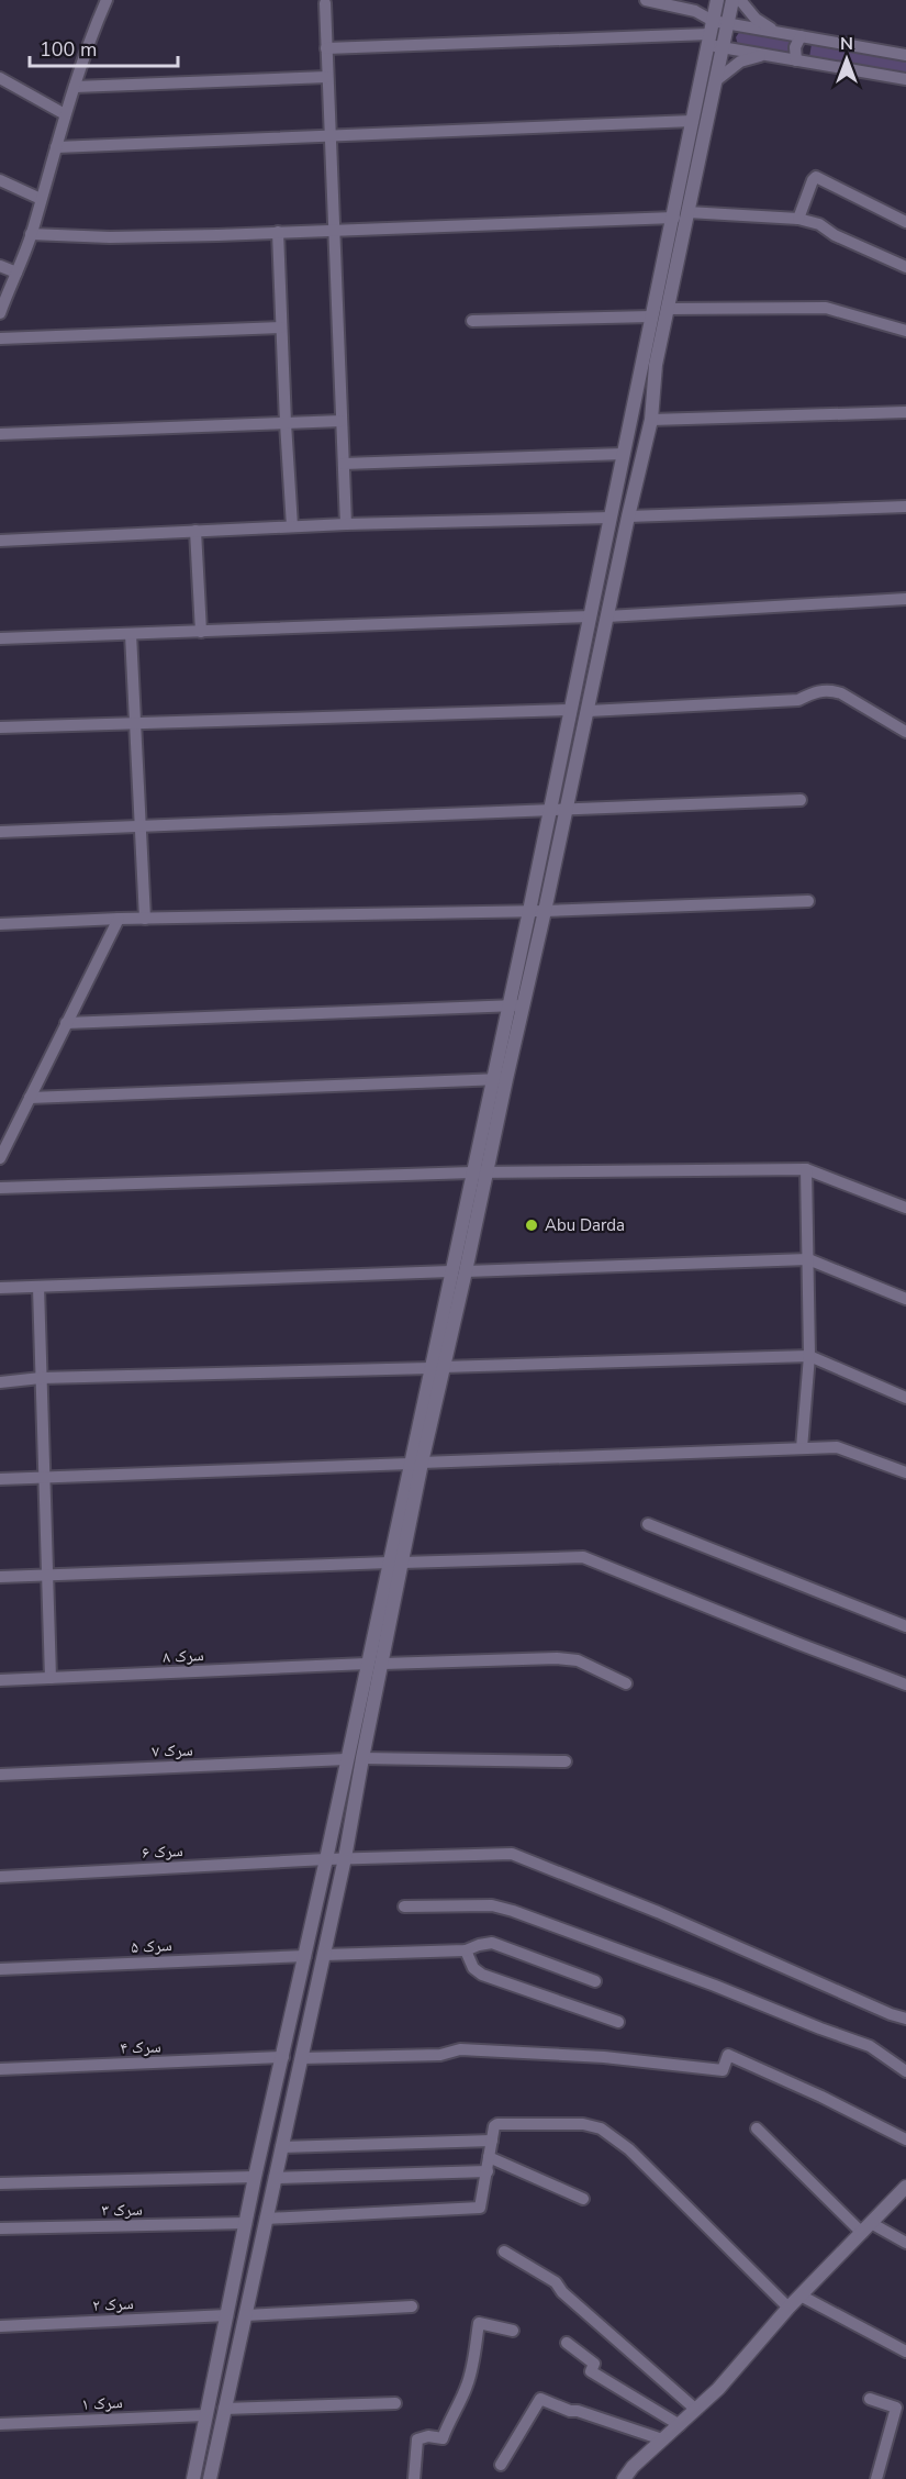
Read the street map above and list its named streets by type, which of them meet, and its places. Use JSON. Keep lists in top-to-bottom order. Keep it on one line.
{"streets":{"street":["سرک ۸","سرک ۷","سرک ۶","سرک ۵","سرک ۴","سرک ۳","سرک ۲","سرک ۱"]},"places":["Abu Darda"],"scale_bar":"100 m","north":"top"}
